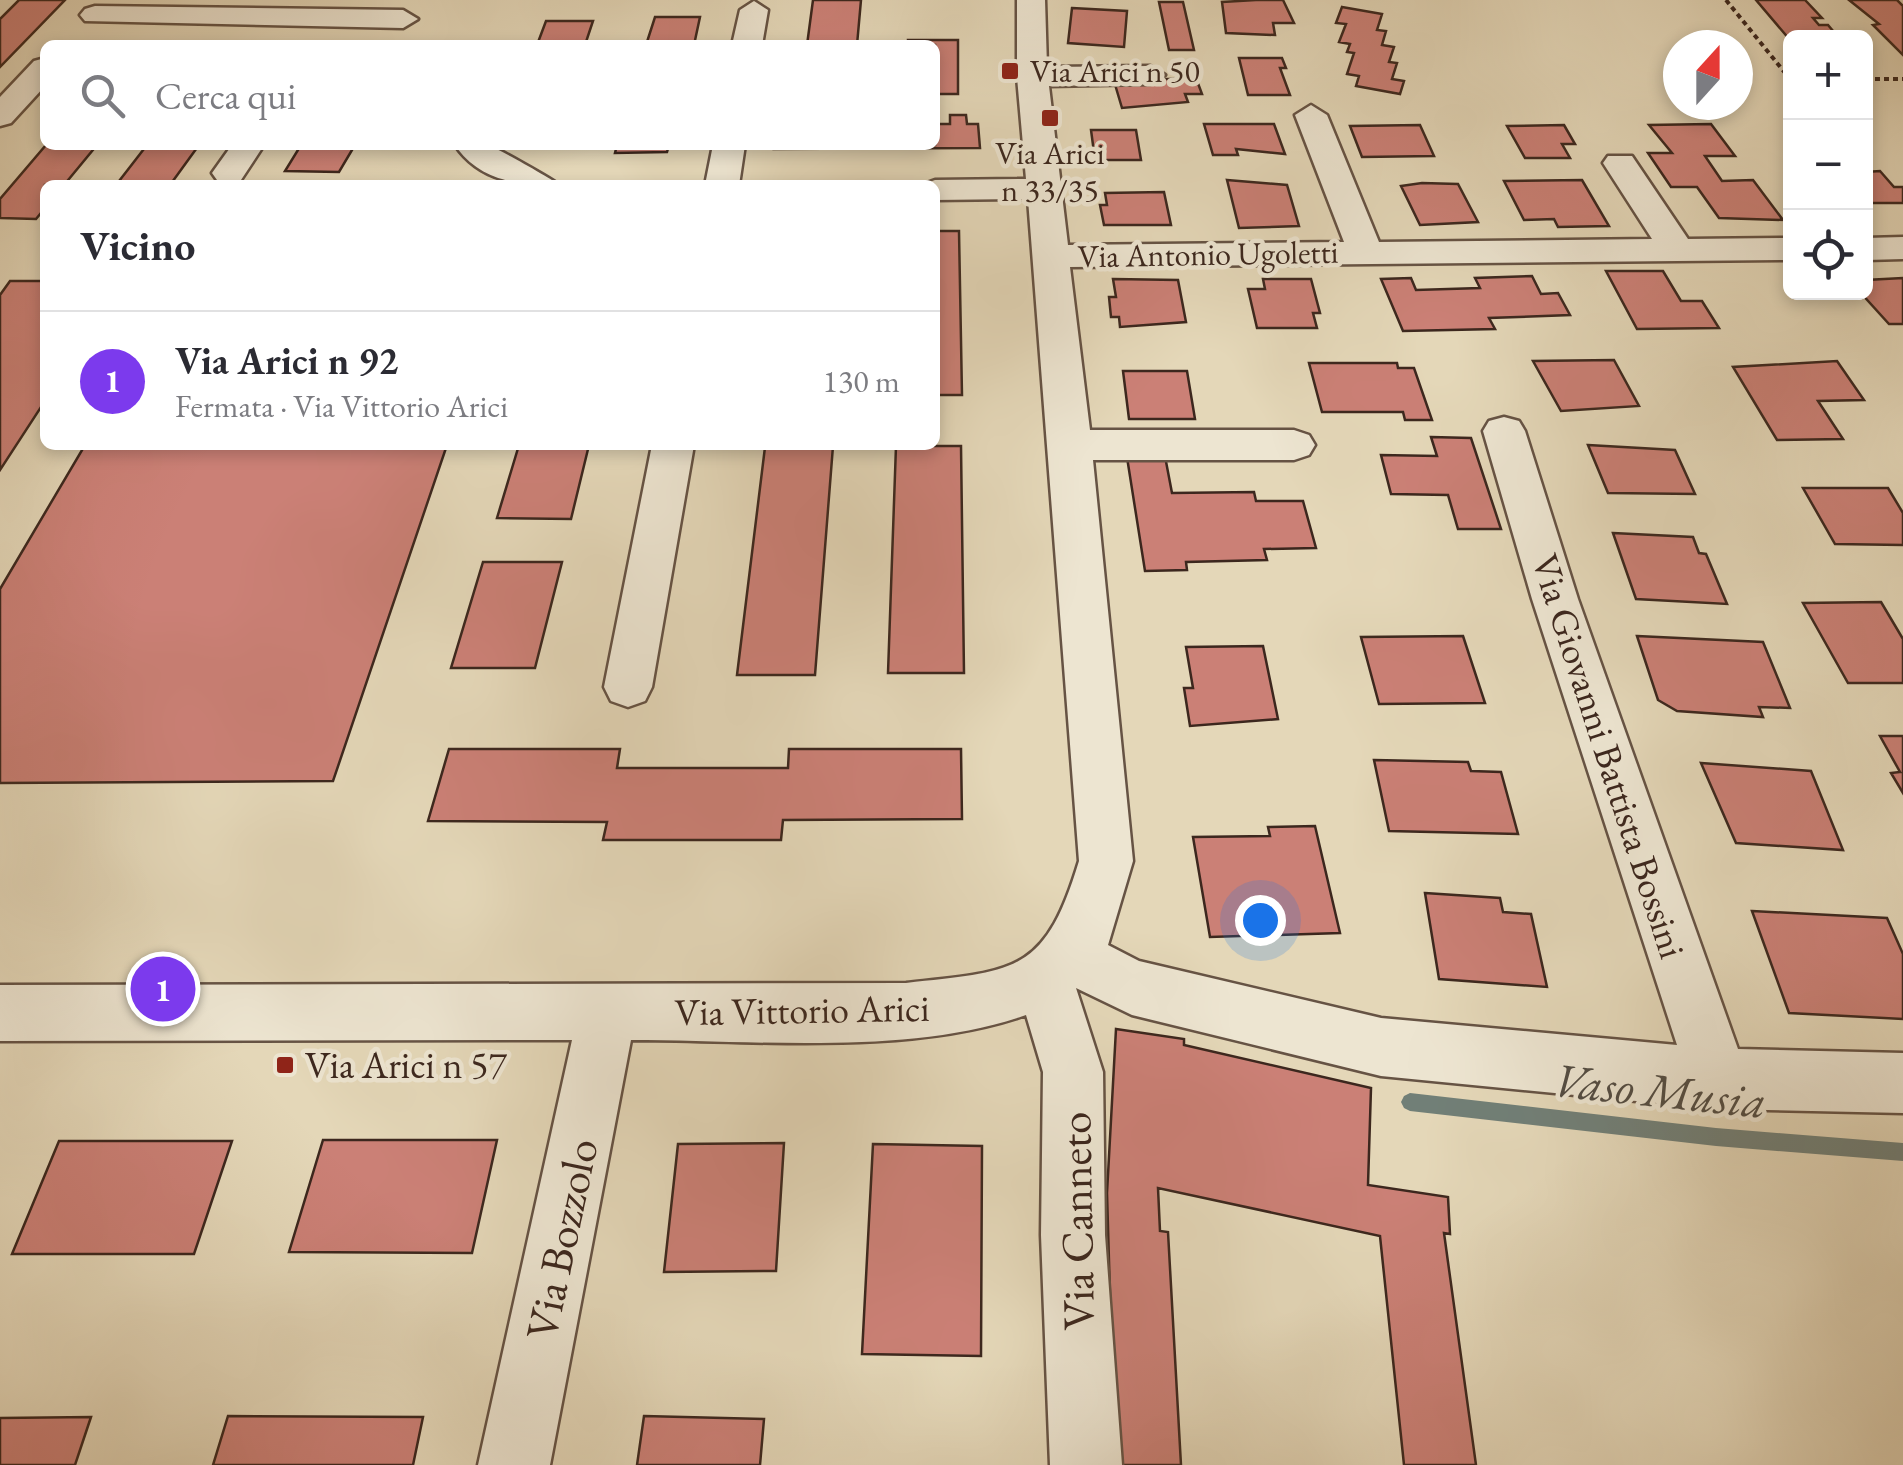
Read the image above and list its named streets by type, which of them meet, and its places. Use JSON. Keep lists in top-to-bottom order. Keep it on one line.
{"streets":{"street":["Via Antonio Ugoletti","Via Giovanni Battista Bossini","Via Vittorio Arici","Via Canneto","Via Bozzolo"]},"crossings":[["Via Vittorio Arici","Via Canneto"],["Via Vittorio Arici","Via Bozzolo"]],"water":["Vaso Musia"],"places":{"transit":["Via Arici n 50","Via Arici n 33/35","Via Arici n 57"]},"north":"top","page":{"map_buttons":["+","−"],"search":"Cerca qui","heading":"Vicino","list":[{"mark":"1","name":"Via Arici n 92","note":"Fermata · Via Vittorio Arici","value":"130 m"}],"pins":"1"}}
